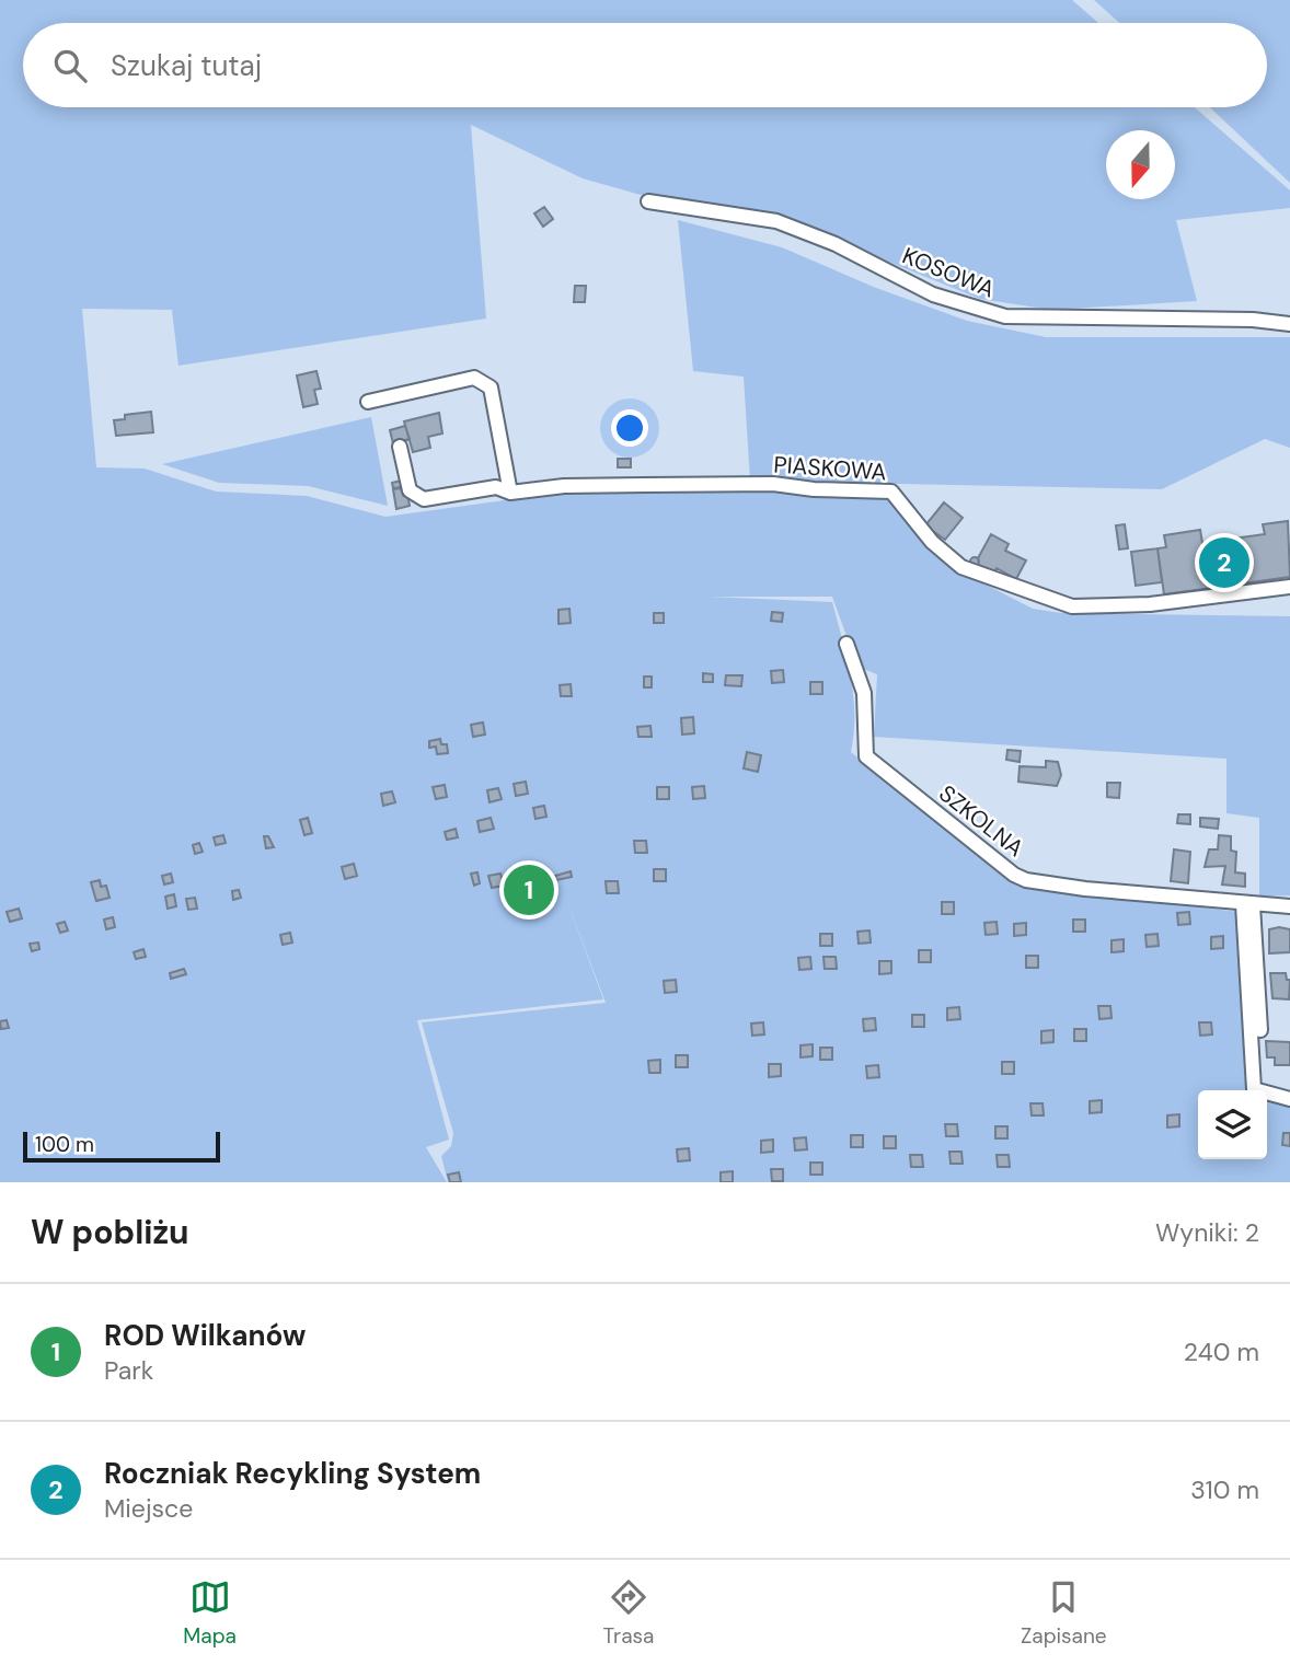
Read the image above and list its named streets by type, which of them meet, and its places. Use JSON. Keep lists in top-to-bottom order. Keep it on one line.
{"streets":{"street":["KOSOWA","PIASKOWA","SZKOLNA"]},"scale_bar":"100 m","north":"bottom","page":{"search":"Szukaj tutaj","pins":["2","1"],"scale":"100 m","heading":["W pobliżu","Wyniki: 2"],"list":[{"mark":"1","name":"ROD Wilkanów","note":"Park","value":"240 m"},{"mark":"2","name":"Roczniak Recykling System","note":"Miejsce","value":"310 m"}],"nav":["Mapa","Trasa","Zapisane"]}}
